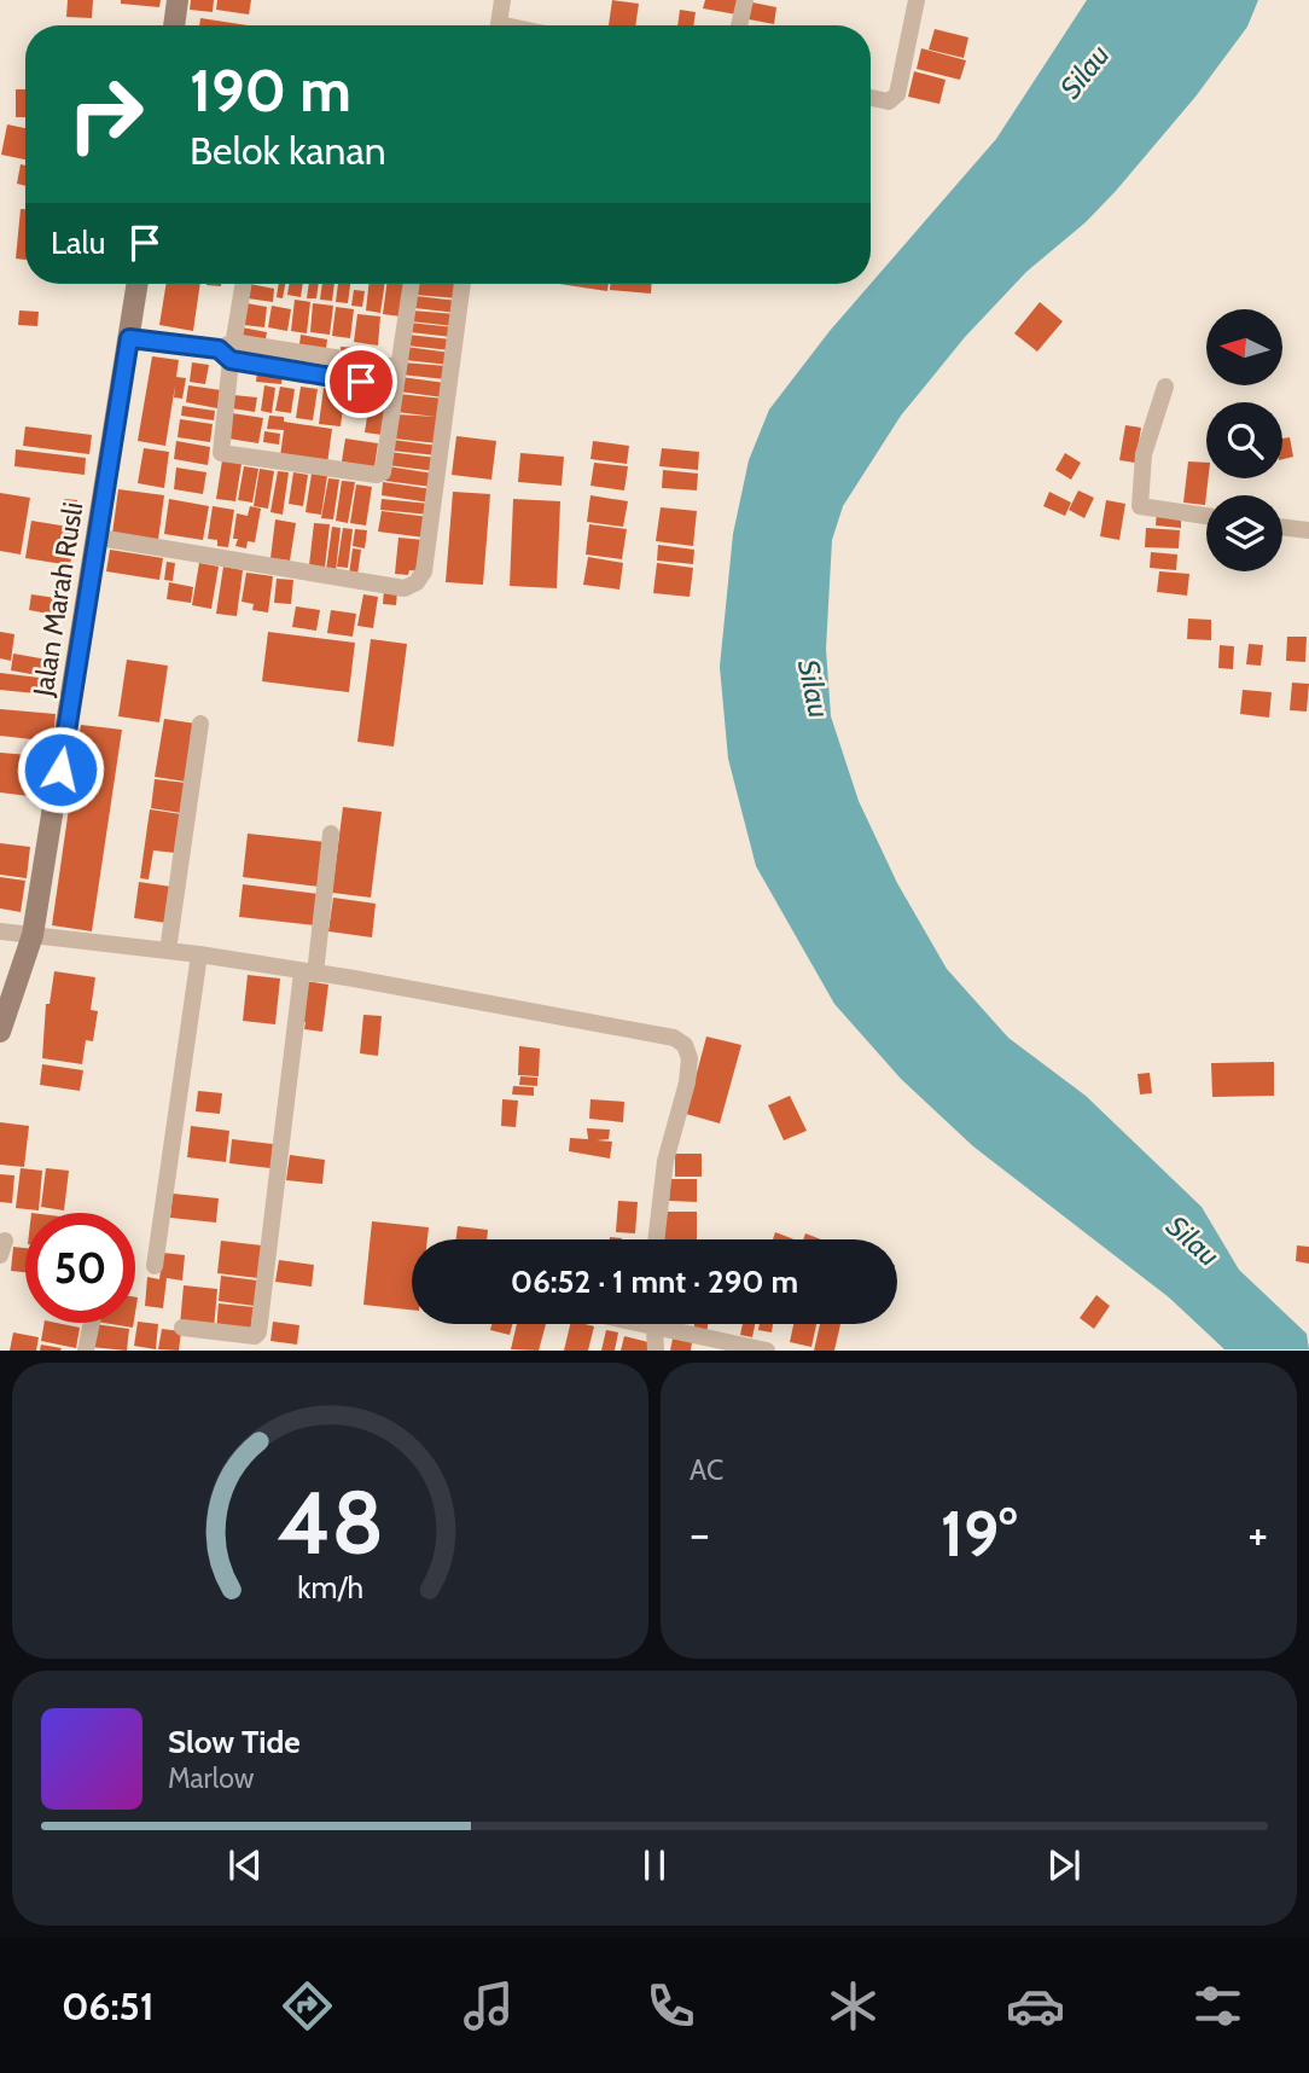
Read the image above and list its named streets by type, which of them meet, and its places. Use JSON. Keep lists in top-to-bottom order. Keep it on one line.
{"streets":{"main road":["Jalan Marah Rusli"]},"water":["Silau"],"north":"left","page":{"turn":["190 m","Belok kanan"],"then":"Lalu","limit":"50","trip":"06:52 · 1 mnt · 290 m","tile":"AC","heat":["−","19°","+"],"song":["Slow Tide","Marlow"],"tabs":"06:51","gauge":["48","km/h"]}}
